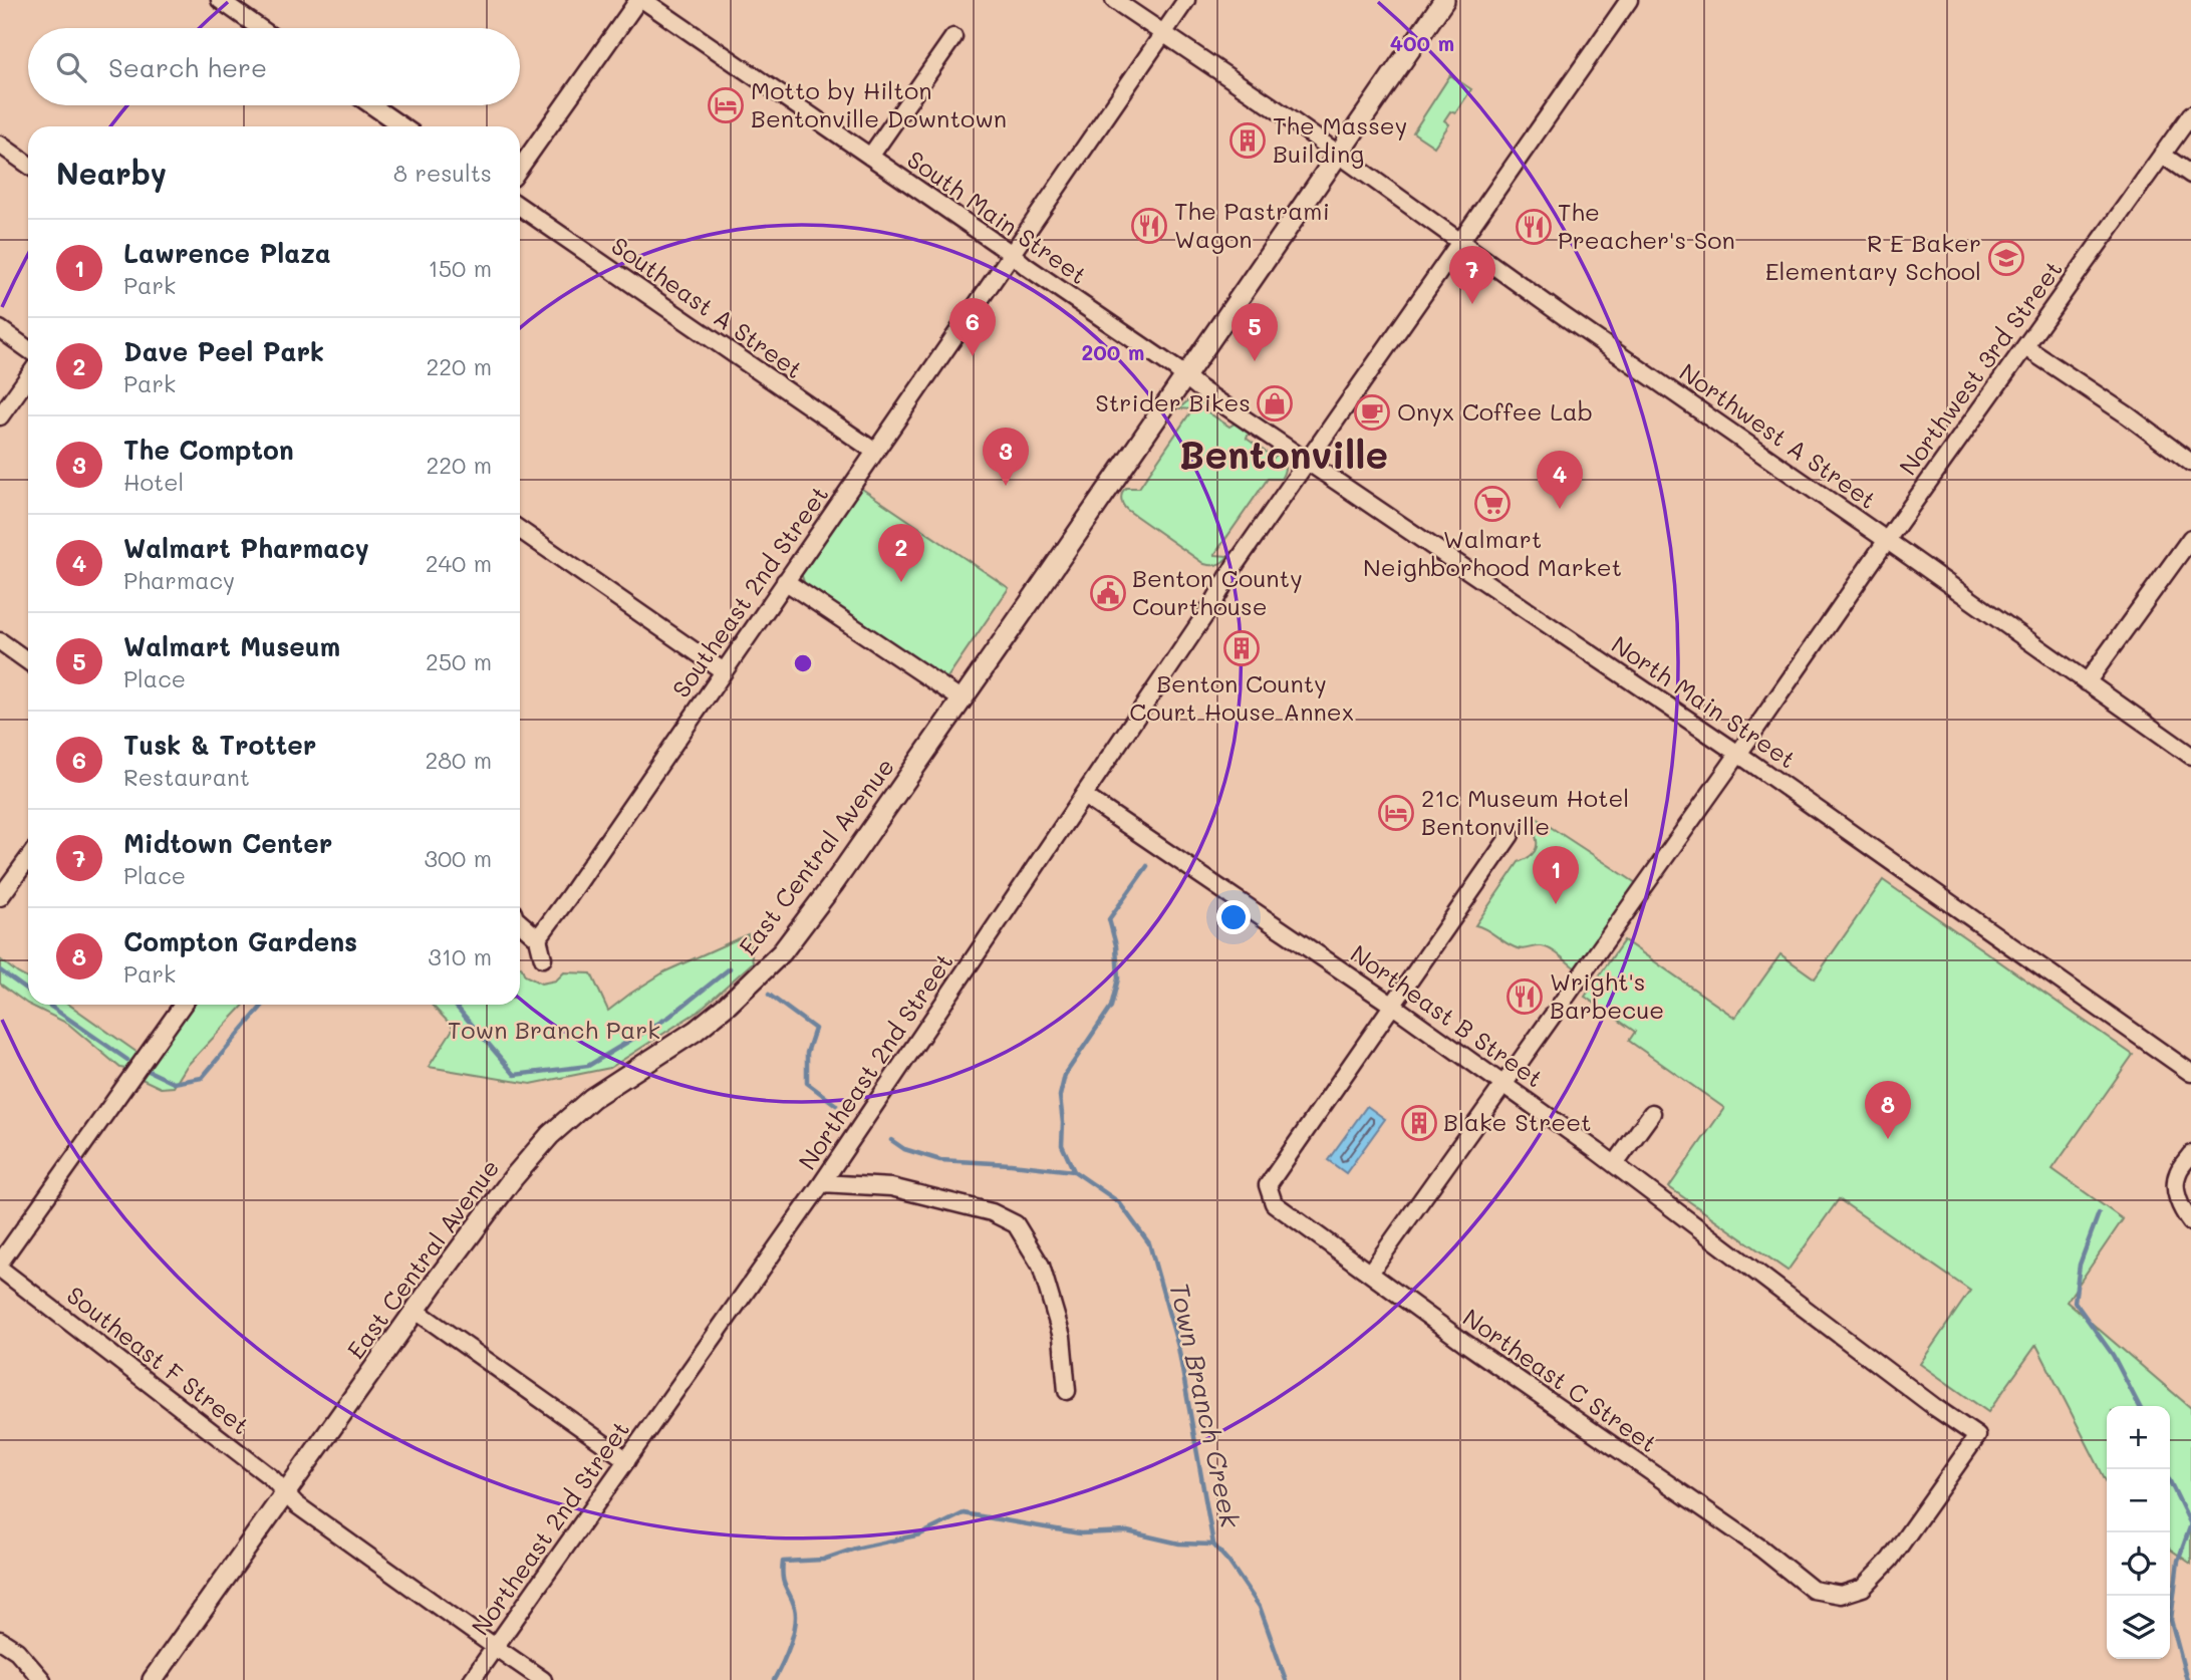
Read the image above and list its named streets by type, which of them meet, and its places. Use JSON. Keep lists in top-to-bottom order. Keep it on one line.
{"streets":{"main road":["East Central Avenue"],"street":["South Main Street","Southeast A Street","Northwest 3rd Street","Northwest A Street","Southeast 2nd Street","North Main Street","Northeast B Street","Northeast 2nd Street","Southeast F Street","Northeast C Street"]},"crossings":[["South Main Street","Southeast 2nd Street"],["South Main Street","North Main Street"],["South Main Street","East Central Avenue"],["Southeast A Street","Southeast 2nd Street"],["Northwest 3rd Street","Northwest A Street"],["Northwest 3rd Street","North Main Street"],["Northwest 3rd Street","Northeast B Street"],["Northwest 3rd Street","Northeast C Street"],["Northwest A Street","Southeast 2nd Street"],["Northwest A Street","East Central Avenue"],["Northwest A Street","Northeast 2nd Street"],["North Main Street","East Central Avenue"],["North Main Street","Northeast 2nd Street"],["East Central Avenue","Southeast F Street"],["Northeast B Street","Northeast 2nd Street"],["Northeast B Street","Northeast C Street"],["Northeast 2nd Street","Southeast F Street"]],"districts":["Bentonville"],"water":["Town Branch Creek"],"parks":["Town Branch Park"],"places":{"hotel":["Motto by Hilton Bentonville Downtown","21c Museum Hotel Bentonville"],"building":["The Massey Building","Benton County Court House Annex","Blake Street"],"restaurant":["The Pastrami Wagon","The Preacher's Son","Wright's Barbecue"],"school or university":["R E Baker Elementary School"],"shop":["Strider Bikes"],"cafe":["Onyx Coffee Lab"],"supermarket":["Walmart Neighborhood Market"],"public building":["Benton County Courthouse"]},"page":{"search":"Search here","heading":["Nearby","8 results"],"list":[{"mark":"1","name":"Lawrence Plaza","note":"Park","value":"150 m"},{"mark":"2","name":"Dave Peel Park","note":"Park","value":"220 m"},{"mark":"3","name":"The Compton","note":"Hotel","value":"220 m"},{"mark":"4","name":"Walmart Pharmacy","note":"Pharmacy","value":"240 m"},{"mark":"5","name":"Walmart Museum","note":"Place","value":"250 m"},{"mark":"6","name":"Tusk & Trotter","note":"Restaurant","value":"280 m"},{"mark":"7","name":"Midtown Center","note":"Place","value":"300 m"},{"mark":"8","name":"Compton Gardens","note":"Park","value":"310 m"}],"pins":["7","6","5","3","4","2","1","8"],"map_buttons":["+","−"]},"rings":["400 m","200 m"]}
